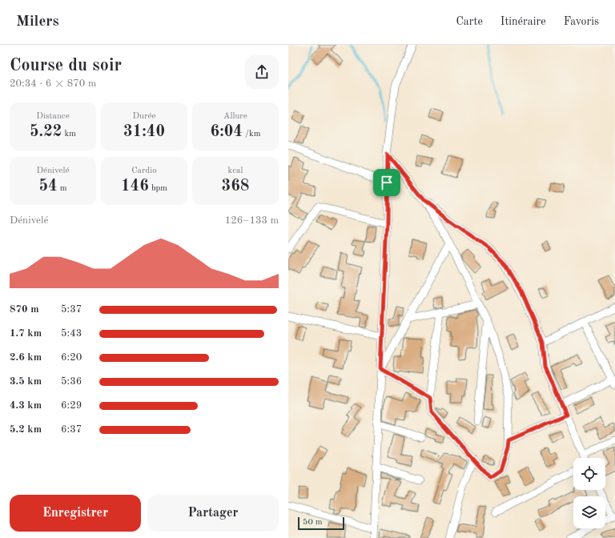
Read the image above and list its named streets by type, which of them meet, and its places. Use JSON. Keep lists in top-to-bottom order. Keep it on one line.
{"scale_bar":"50 m","page":{"header":"Milers","nav":["Carte","Itinéraire","Favoris"],"heading":["Course du soir","20:34 · 6 × 870 m"],"stats":[["Distance","5.22 km"],["Durée","31:40"],["Allure","6:04 /km"],["Dénivelé","54 m"],["Cardio","146 bpm"],["kcal","368"]],"chart":["Dénivelé","126–133 m"],"list":[{"name":"870 m","note":"5:37"},{"name":"1.7 km","note":"5:43"},{"name":"2.6 km","note":"6:20"},{"name":"3.5 km","note":"5:36"},{"name":"4.3 km","note":"6:29"},{"name":"5.2 km","note":"6:37"}],"buttons":["Enregistrer","Partager"],"scale":"50 m"}}
